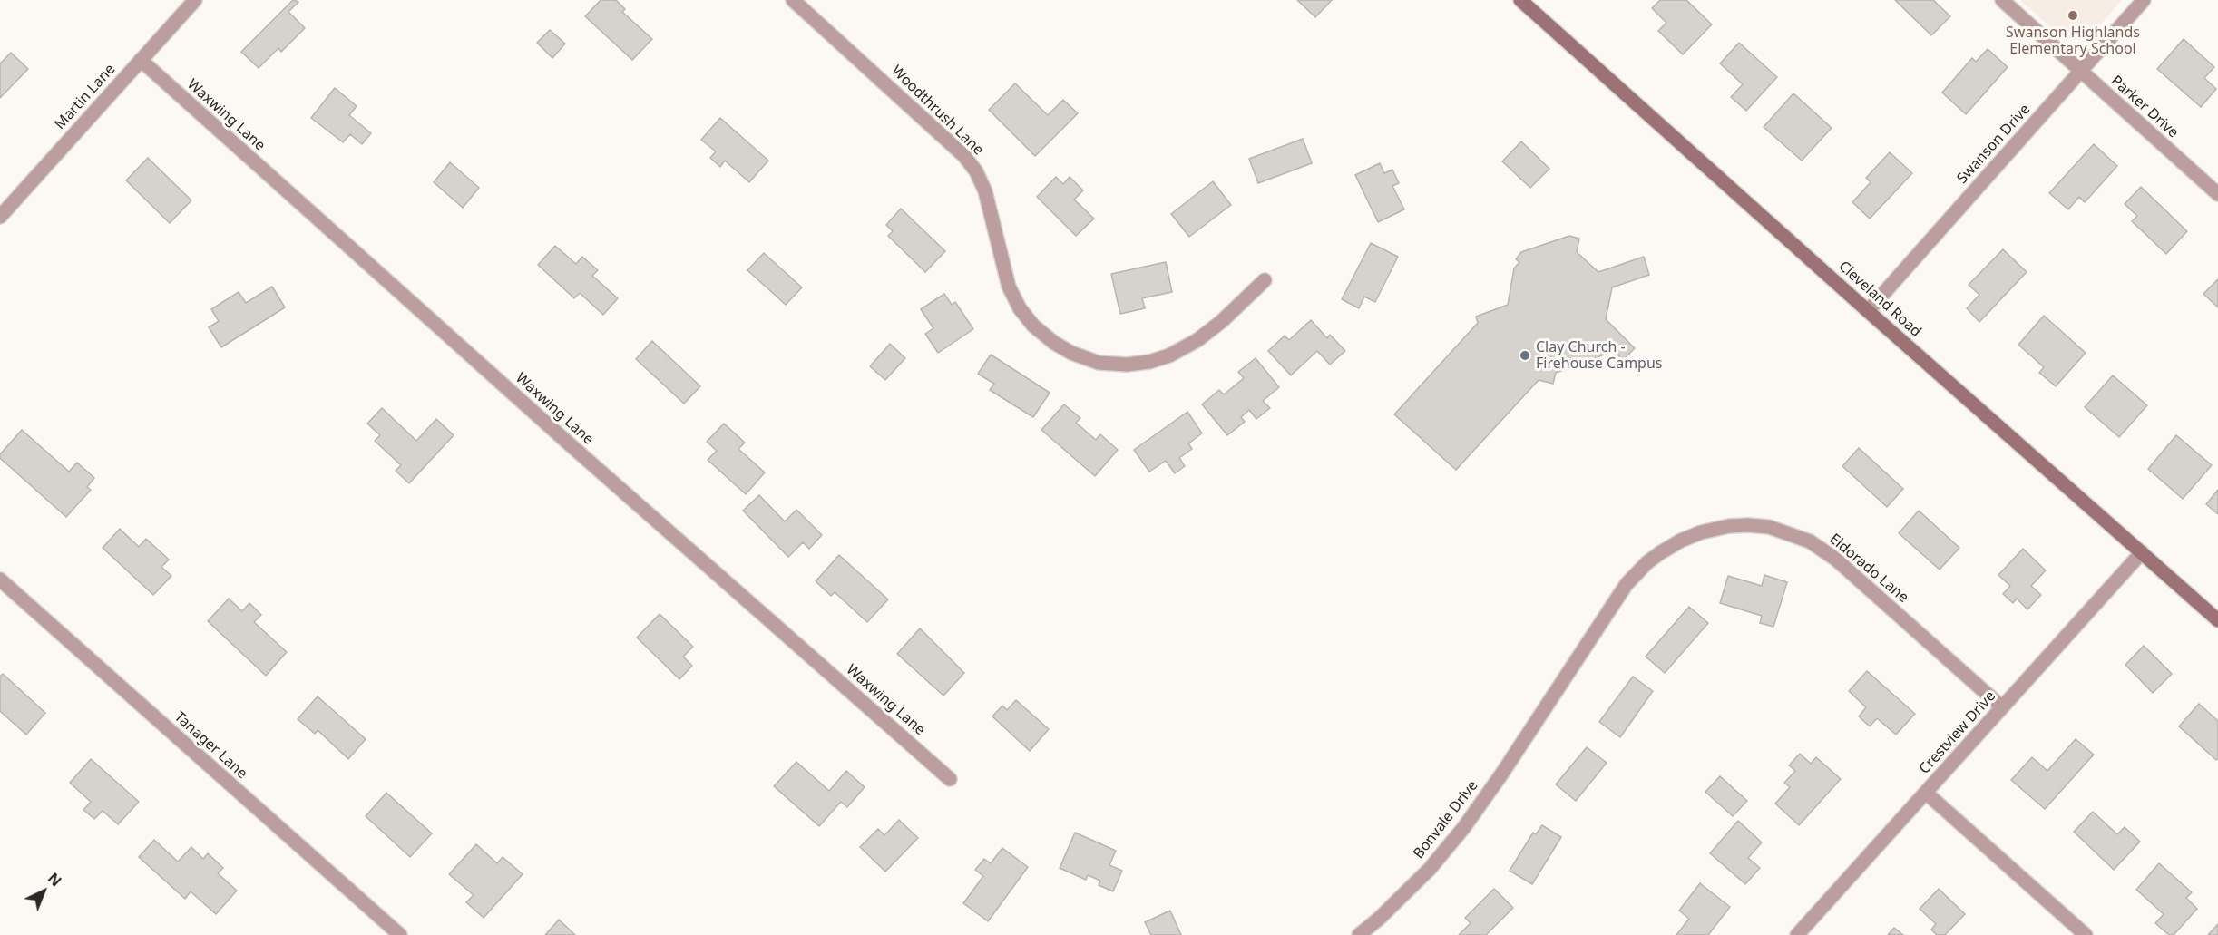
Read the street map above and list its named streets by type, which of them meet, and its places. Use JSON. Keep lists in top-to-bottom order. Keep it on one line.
{"streets":{"main road":["Cleveland Road"],"street":["Martin Lane","Parker Drive","Woodthrush Lane","Waxwing Lane","Swanson Drive","Eldorado Lane","Crestview Drive","Tanager Lane","Bonvale Drive"]},"crossings":[["Martin Lane","Waxwing Lane"],["Parker Drive","Swanson Drive"],["Swanson Drive","Cleveland Road"],["Cleveland Road","Crestview Drive"],["Eldorado Lane","Crestview Drive"],["Eldorado Lane","Bonvale Drive"]],"places":["Swanson Highlands Elementary School","Clay Church - Firehouse Campus"],"north":"top right"}
